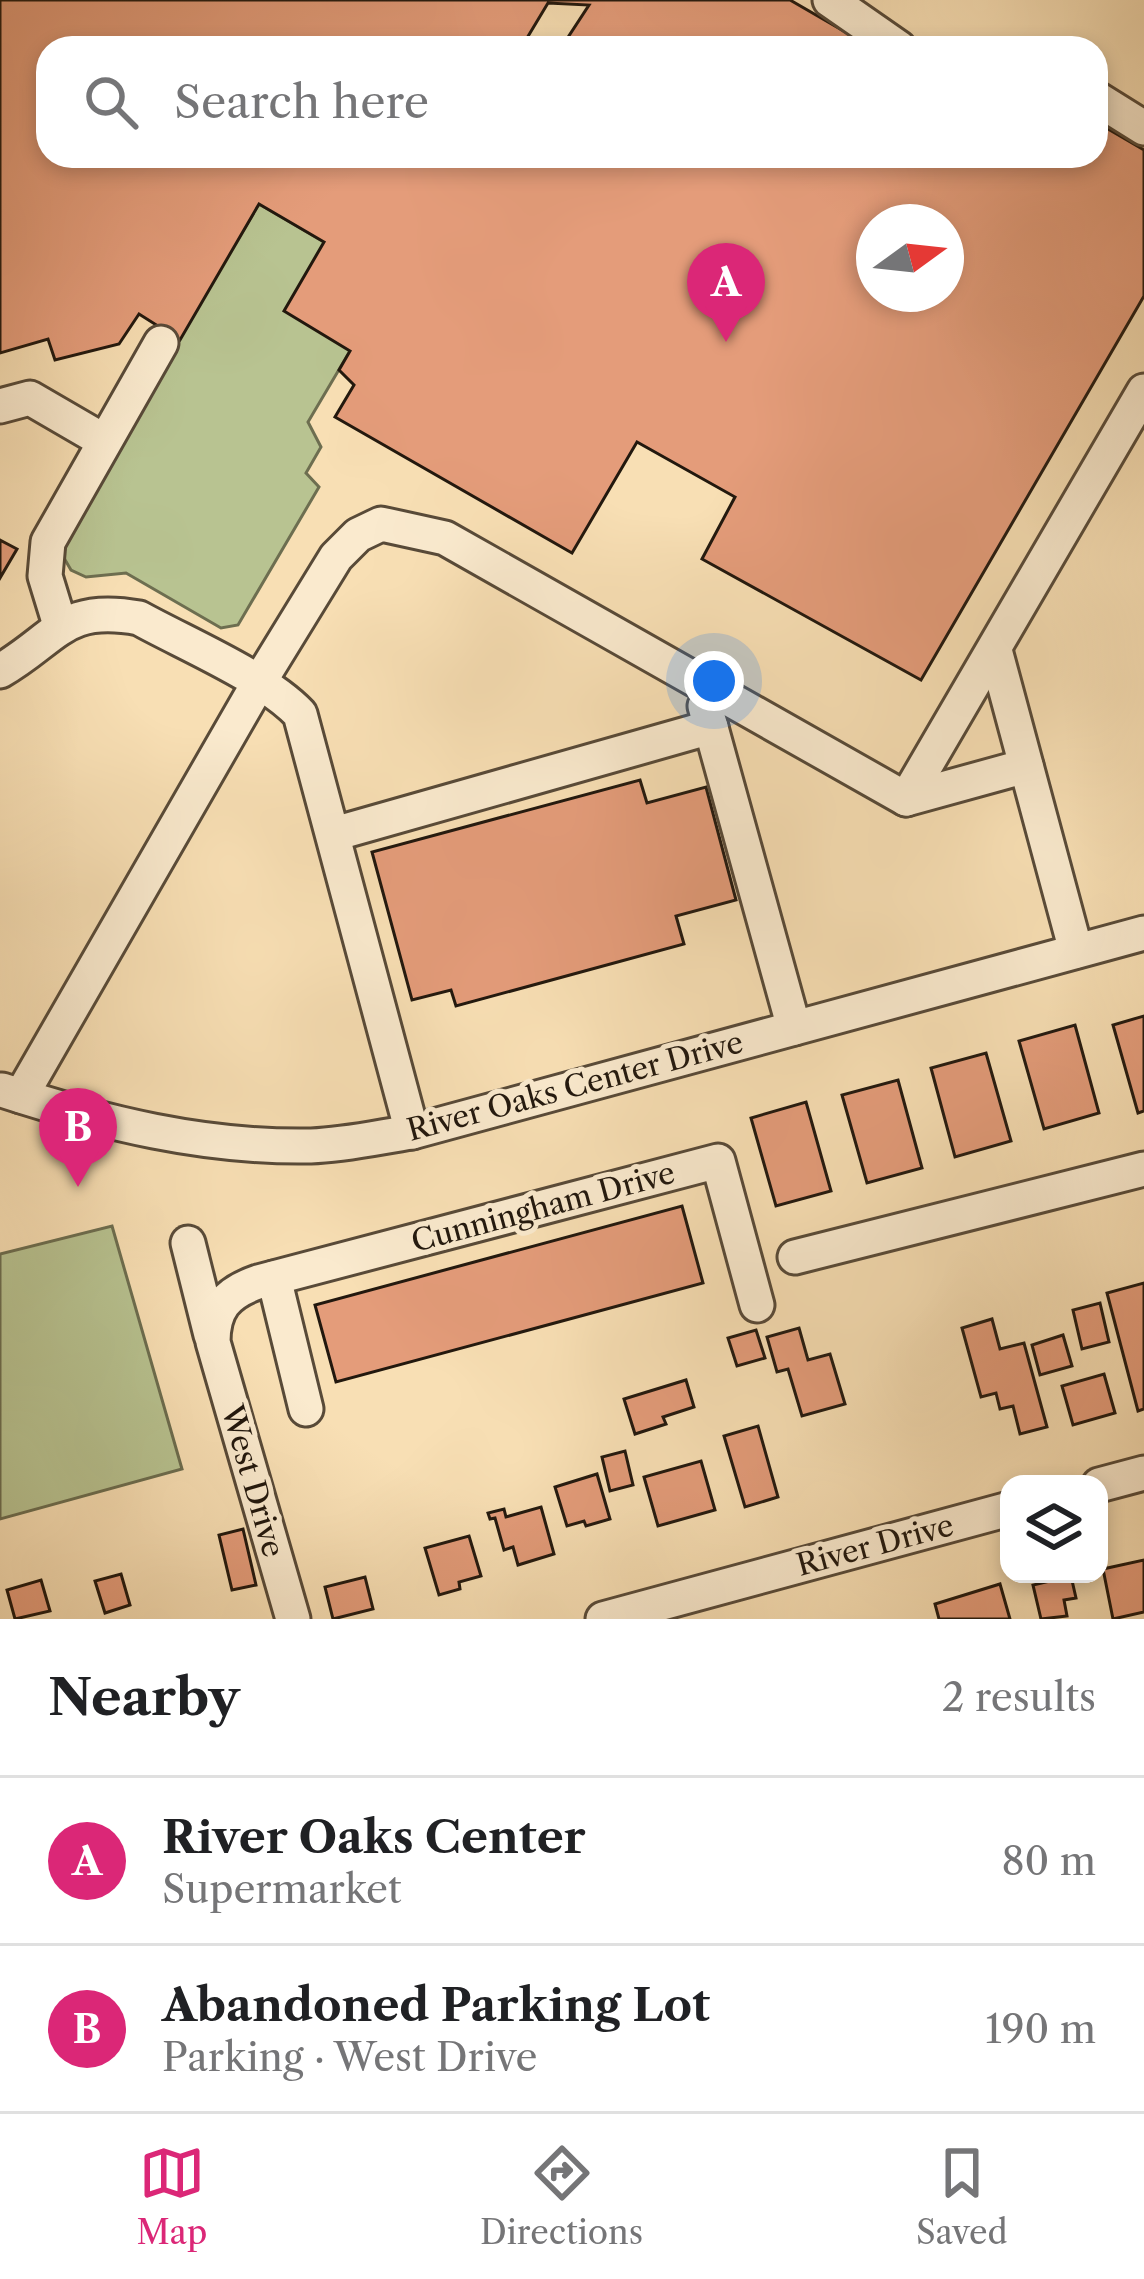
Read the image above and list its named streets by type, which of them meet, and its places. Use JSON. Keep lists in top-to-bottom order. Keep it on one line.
{"streets":{"street":["River Oaks Center Drive","Cunningham Drive","West Drive","River Drive"]},"crossings":[["Cunningham Drive","West Drive"]],"north":"right","page":{"search":"Search here","pins":["A","B"],"heading":["Nearby","2 results"],"list":[{"mark":"A","name":"River Oaks Center","note":"Supermarket","value":"80 m"},{"mark":"B","name":"Abandoned Parking Lot","note":"Parking · West Drive","value":"190 m"}],"nav":["Map","Directions","Saved"]}}
